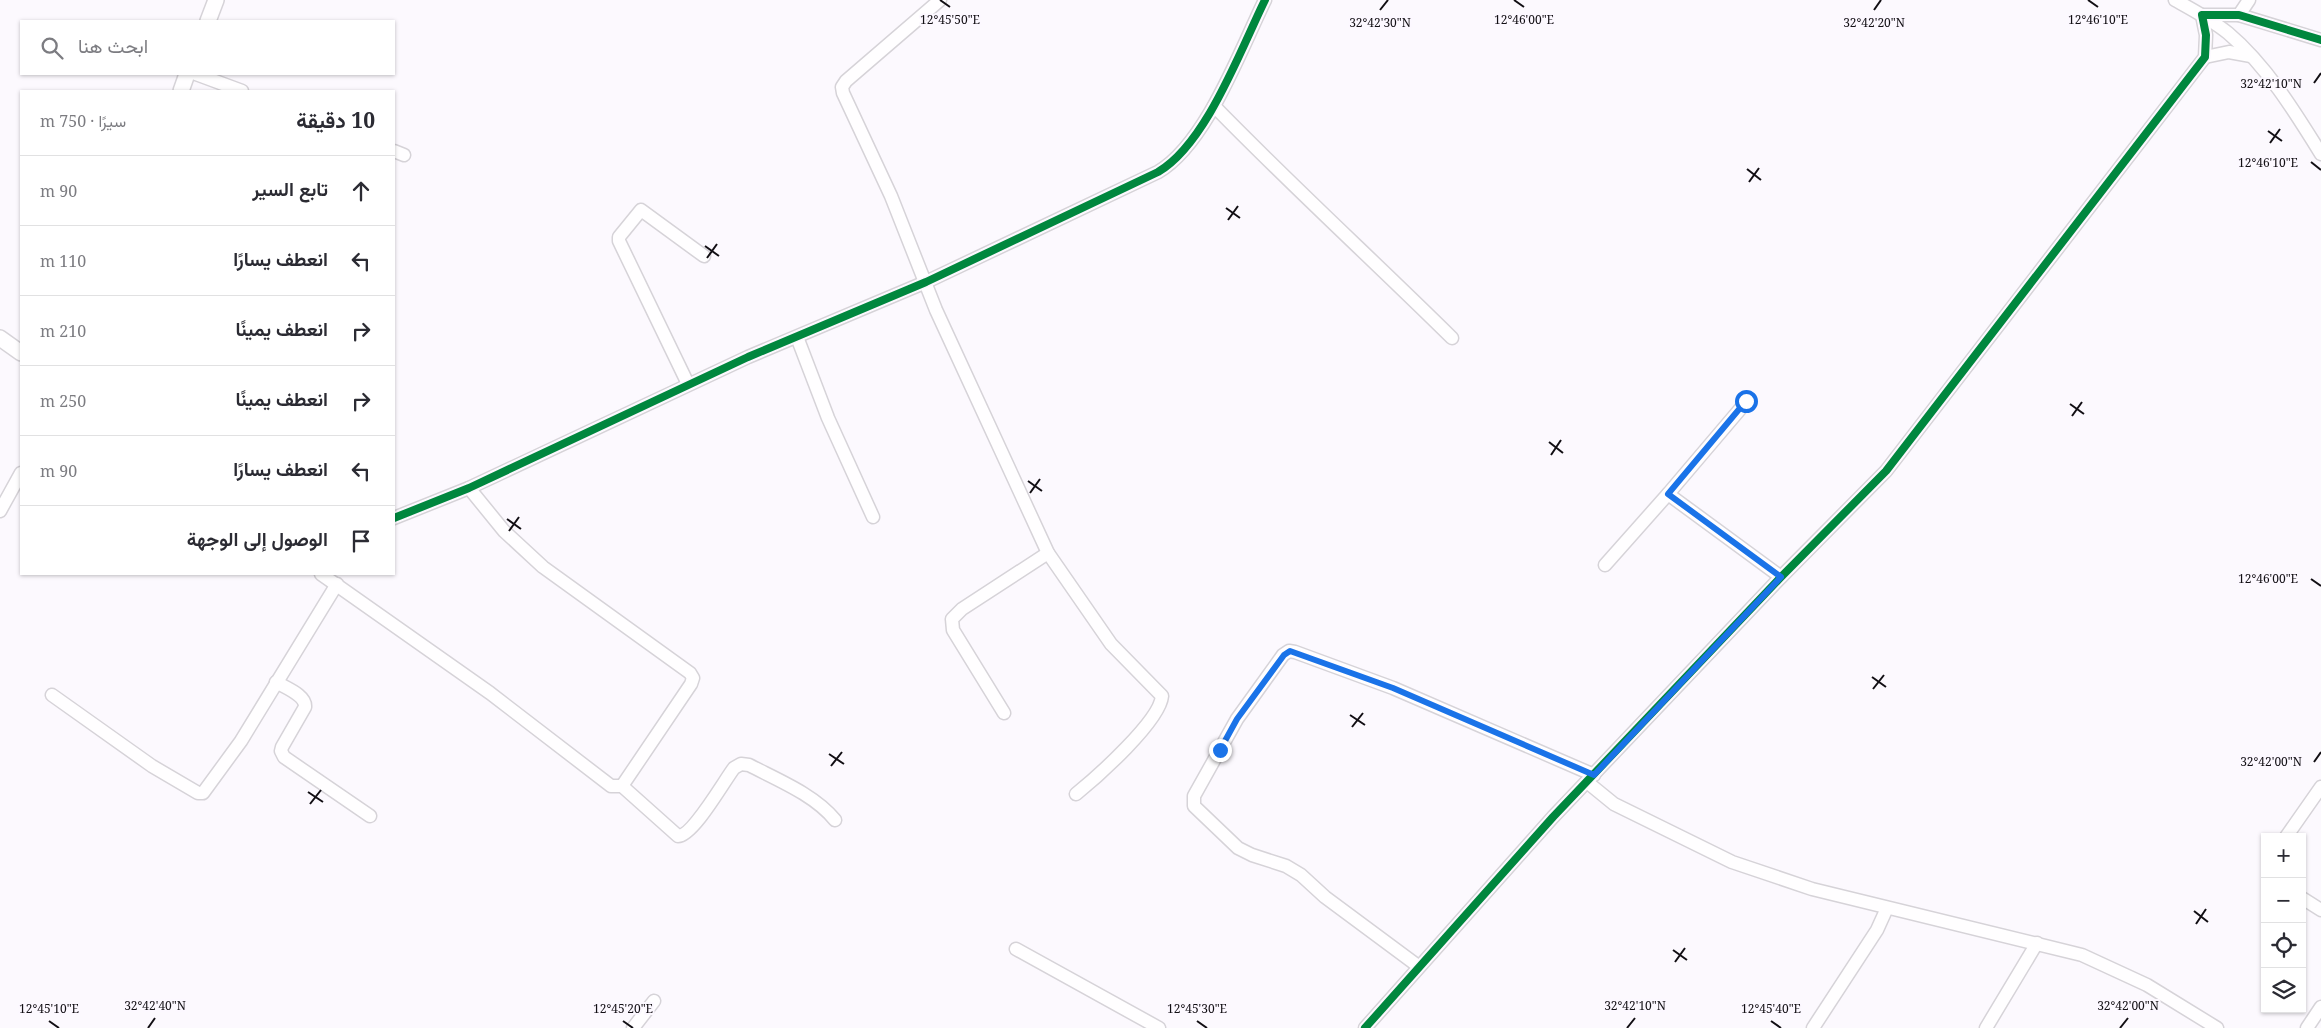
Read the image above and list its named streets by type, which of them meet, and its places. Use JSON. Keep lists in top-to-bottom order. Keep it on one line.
{"page":{"search":"ابحث هنا","heading":["10 دقيقة","سيرًا · 750 m"],"list":[["تابع السير","90 m"],["انعطف يسارًا","110 m"],["انعطف يمينًا","210 m"],["انعطف يمينًا","250 m"],["انعطف يسارًا","90 m"],"الوصول إلى الوجهة"],"map_buttons":["+","−"]},"coordinates":["12°45'50\"E","12°46'00\"E","12°46'10\"E","32°42'30\"N","32°42'20\"N","32°42'10\"N","32°42'00\"N","32°42'40\"N","12°45'10\"E","12°45'20\"E","12°45'30\"E","12°45'40\"E"]}
